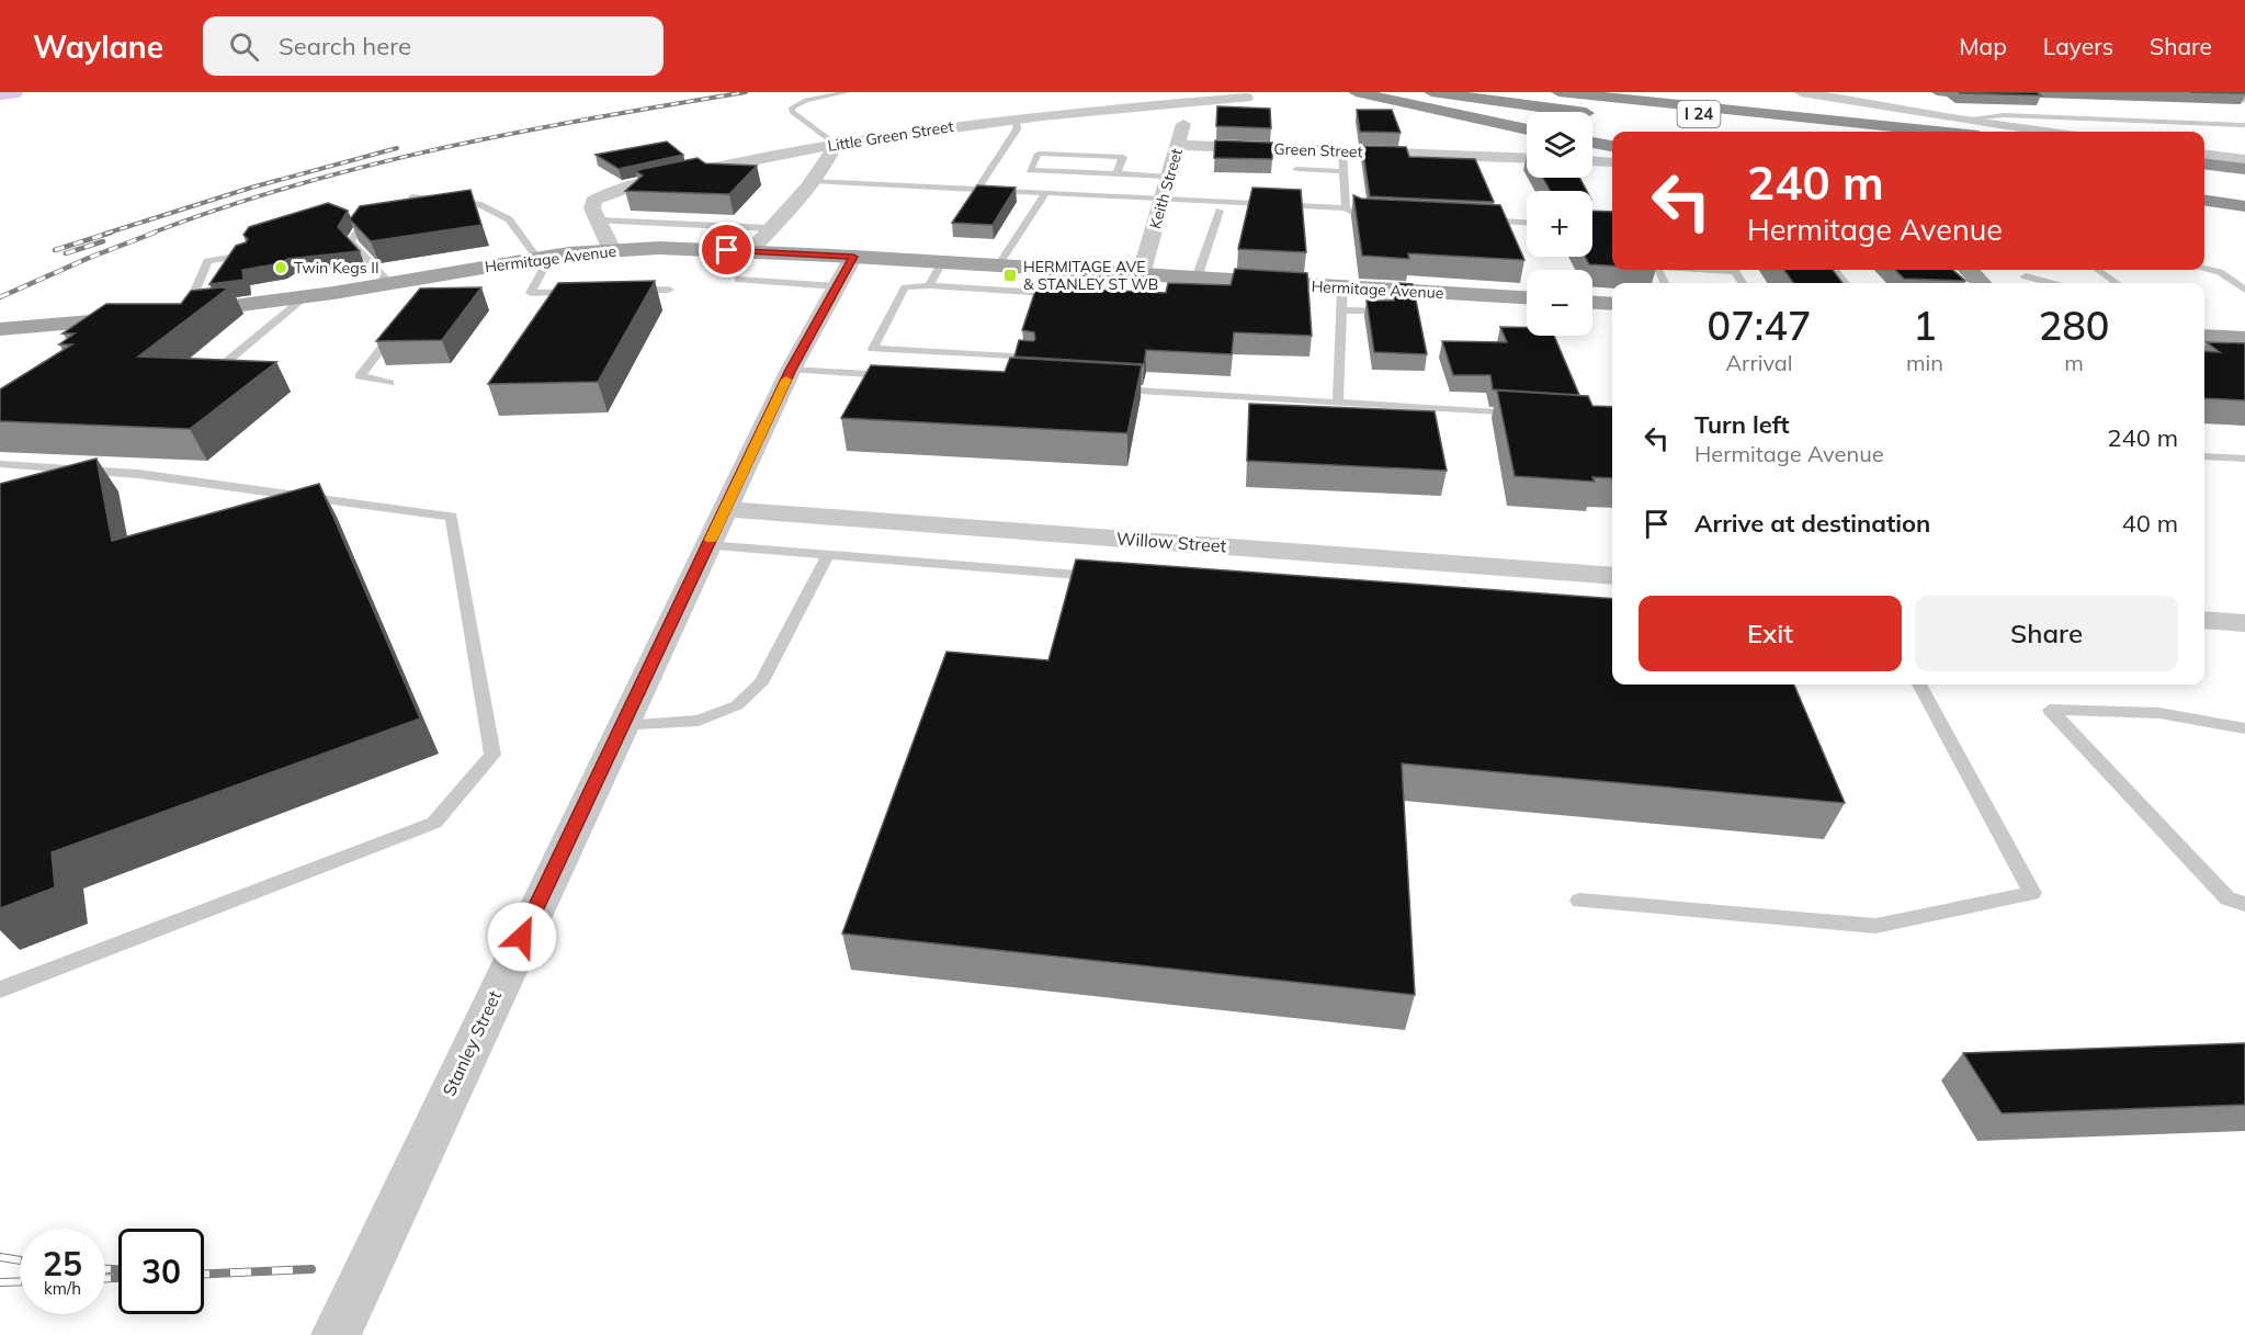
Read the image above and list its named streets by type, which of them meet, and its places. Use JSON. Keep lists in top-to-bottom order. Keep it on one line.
{"streets":{"highway":["I 24"],"main road":["Hermitage Avenue"],"street":["Little Green Street","Green Street","Keith Street","Willow Street","Stanley Street"]},"crossings":[["Little Green Street","Keith Street"],["Green Street","Keith Street"],["Keith Street","Hermitage Avenue"],["Hermitage Avenue","Stanley Street"],["Willow Street","Stanley Street"]],"places":{"other":["Twin Kegs II"],"transit":["HERMITAGE AVE & STANLEY ST WB"]},"page":{"header":"Waylane","search":"Search here","nav":["Map","Layers","Share"],"map_buttons":["+","−"],"turn":["240 m","Hermitage Avenue"],"eta":["07:47","Arrival","1","min","280","m"],"list":[{"name":"Turn left","note":"Hermitage Avenue","value":"240 m"},{"name":"Arrive at destination","value":"40 m"}],"buttons":["Exit","Share"],"speed":"25 km/h","limit":"30"}}
